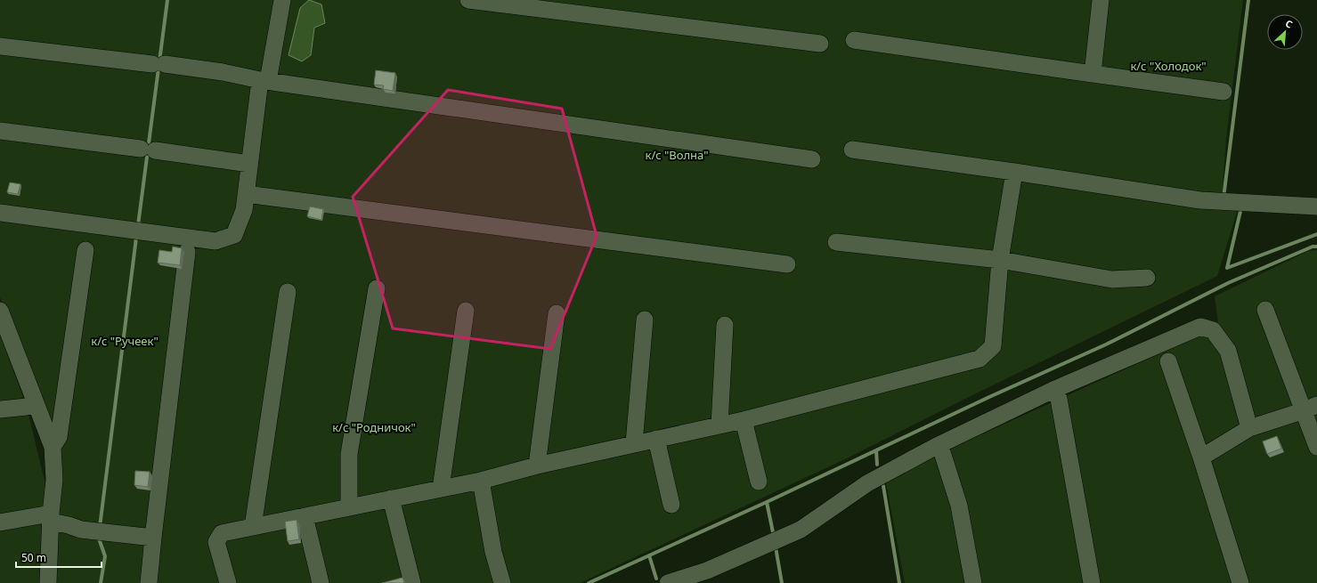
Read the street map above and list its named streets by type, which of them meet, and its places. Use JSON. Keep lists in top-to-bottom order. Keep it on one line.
{"parks":["к/с \"Холодок\"","к/с \"Волна\"","к/с \"Ручеек\"","к/с \"Родничок\""],"scale_bar":"50 m","north":"top right"}
